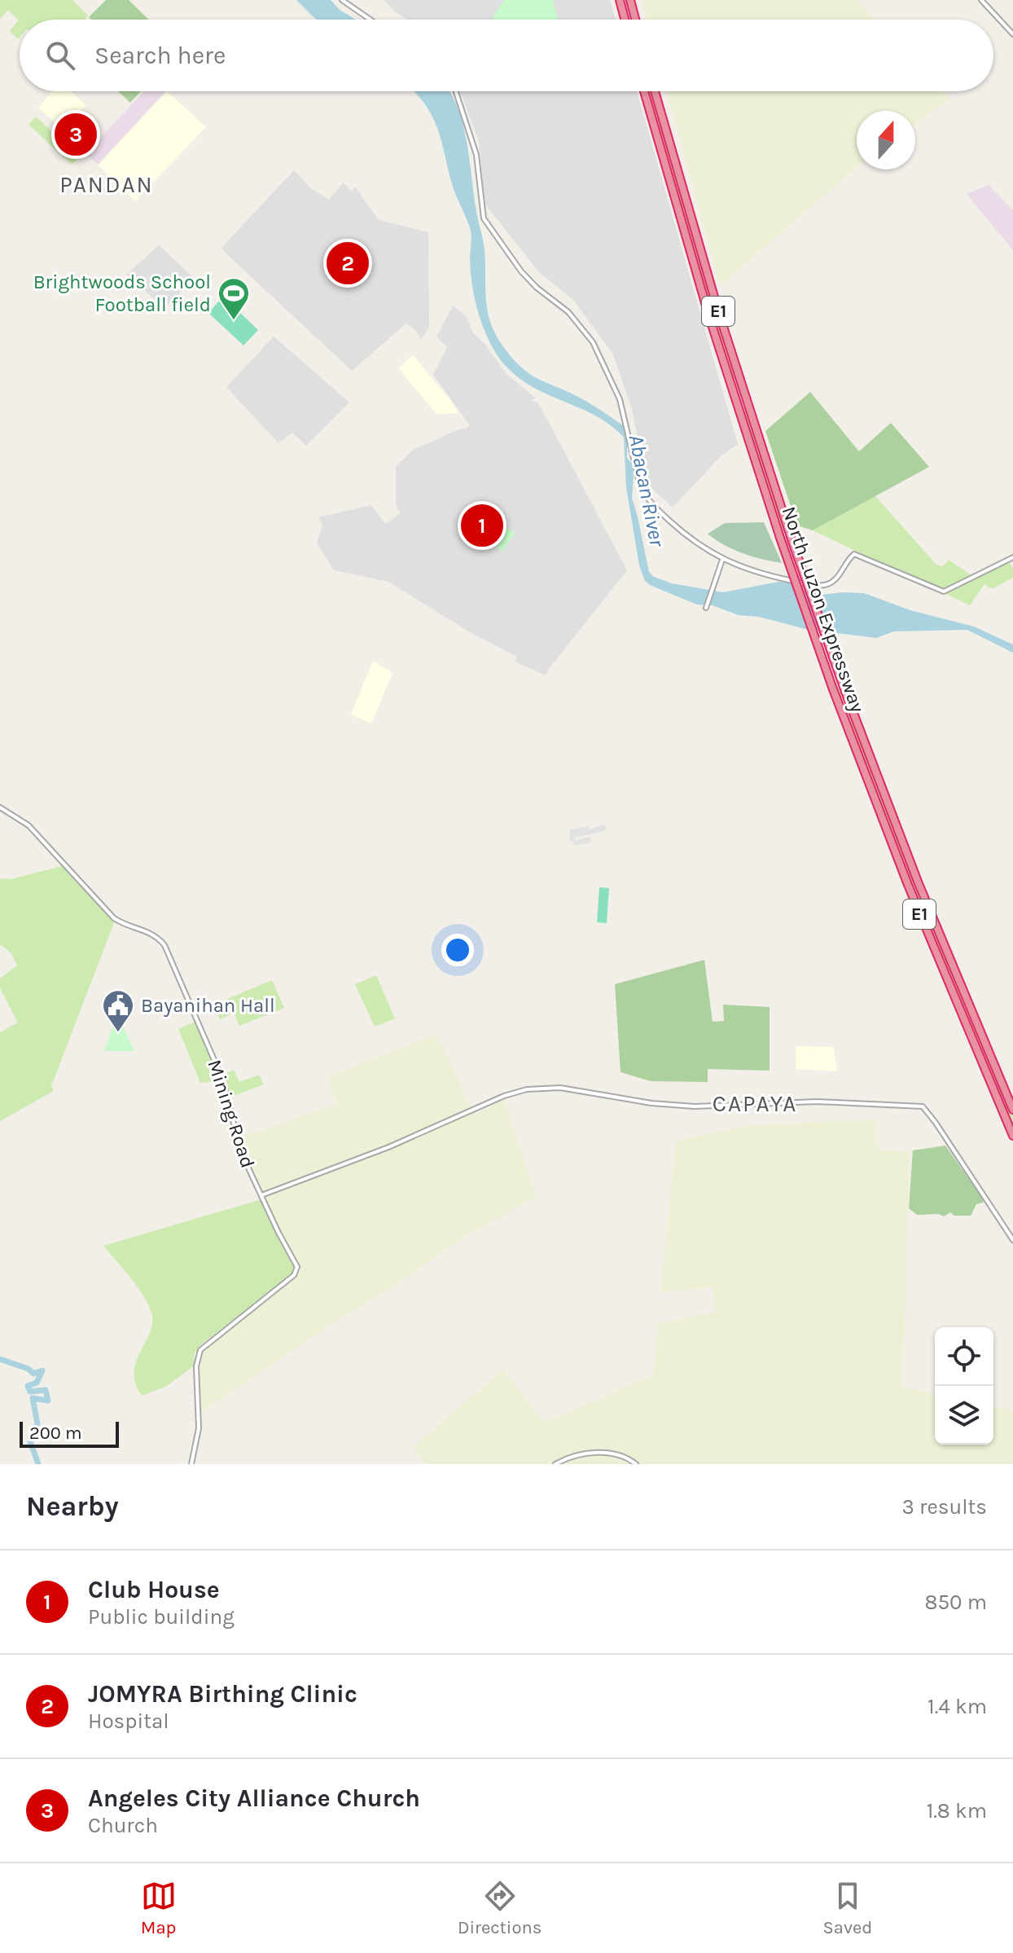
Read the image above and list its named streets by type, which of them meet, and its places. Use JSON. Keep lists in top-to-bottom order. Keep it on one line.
{"streets":{"highway":["E1","North Luzon Expressway"],"street":["Mining Road"]},"districts":["PANDAN","CAPAYA"],"water":["Abacan River"],"places":{"sports":["Brightwoods School Football field"],"public building":["Bayanihan Hall"]},"scale_bar":"200 m","north":"top","page":{"search":"Search here","pins":["3","2","1"],"scale":"200 m","heading":["Nearby","3 results"],"list":[{"mark":"1","name":"Club House","note":"Public building","value":"850 m"},{"mark":"2","name":"JOMYRA Birthing Clinic","note":"Hospital","value":"1.4 km"},{"mark":"3","name":"Angeles City Alliance Church","note":"Church","value":"1.8 km"}],"nav":["Map","Directions","Saved"]}}
